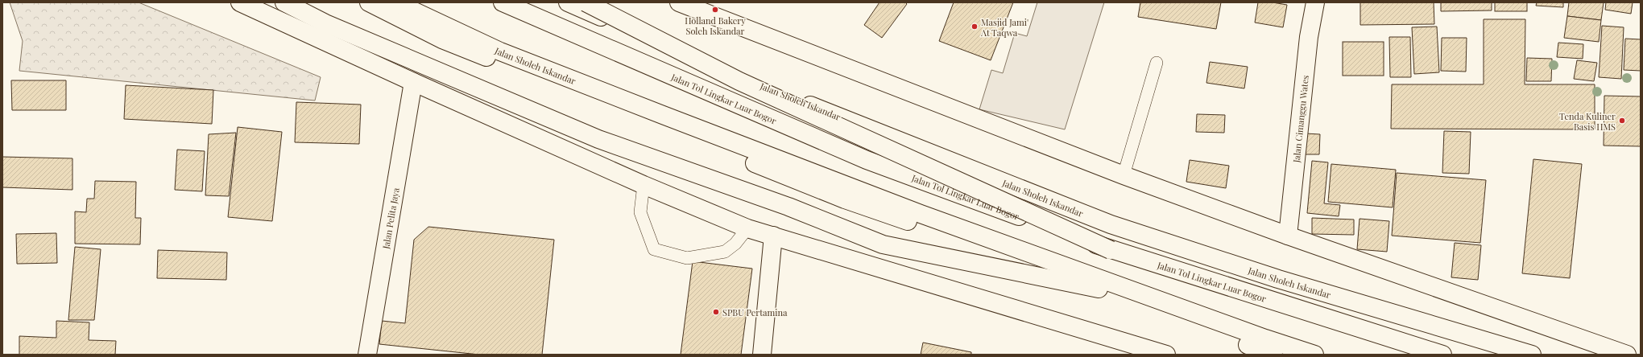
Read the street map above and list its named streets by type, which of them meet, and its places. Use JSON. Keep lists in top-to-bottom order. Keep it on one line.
{"streets":{"main road":["Jalan Sholeh Iskandar","Jalan Tol Lingkar Luar Bogor","Jalan Cimanggu Wates","Jalan Pelita Jaya"]},"places":["Holland Bakery Soleh Iskandar","Masjid Jami' At Taqwa","Tenda Kuliner Basis HMS","SPBU Pertamina"]}
